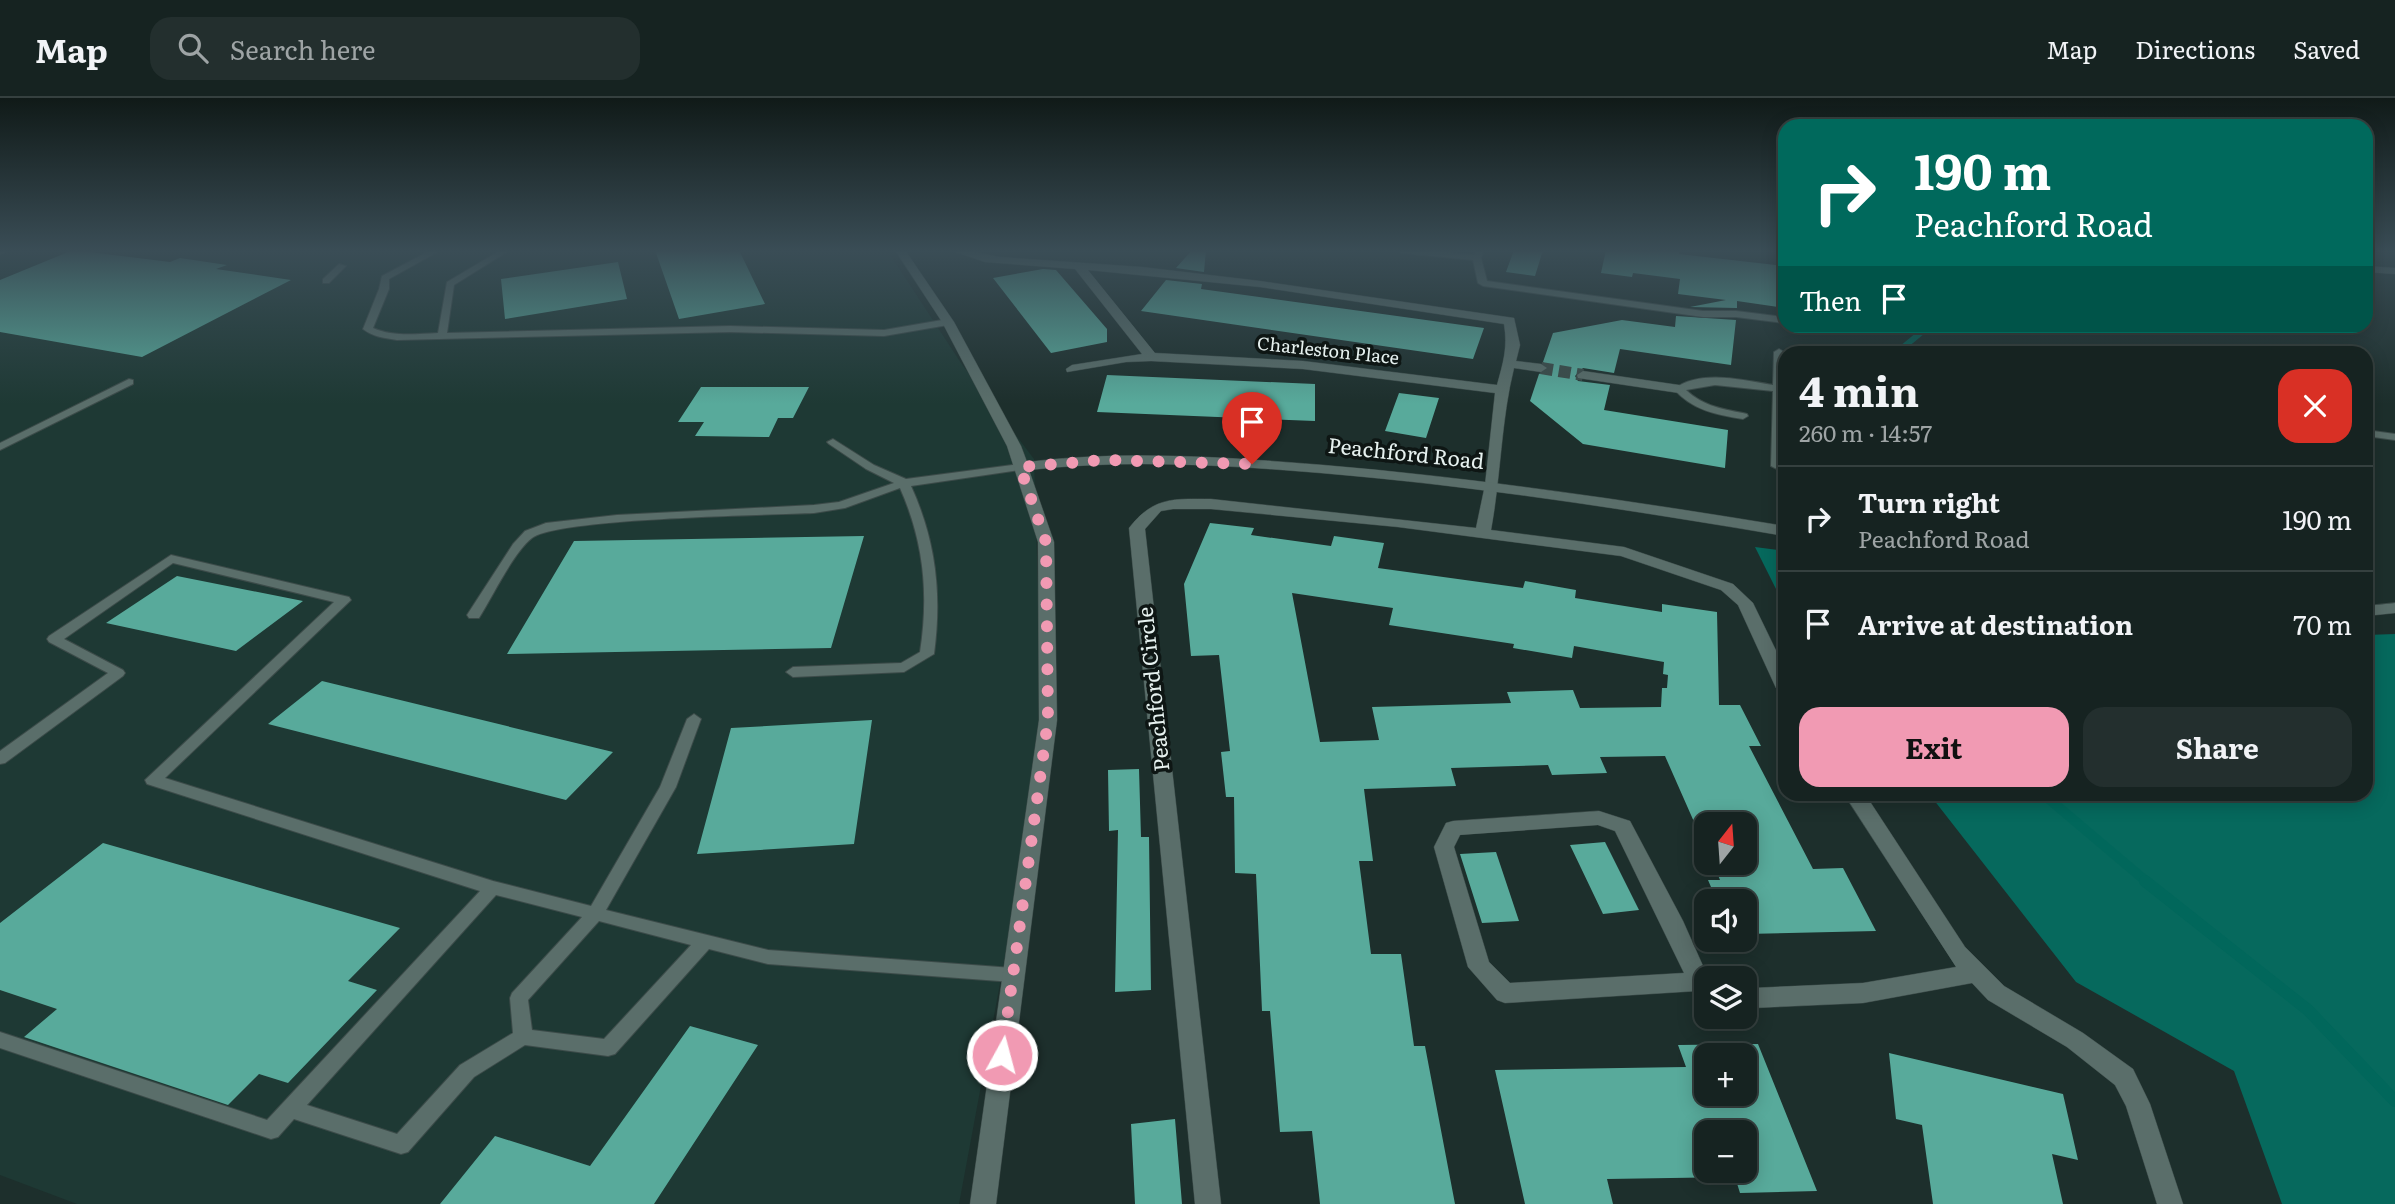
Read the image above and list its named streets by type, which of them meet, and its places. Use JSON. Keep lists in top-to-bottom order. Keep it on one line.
{"streets":{"street":["Charleston Place","Peachford Road","Peachford Circle"]},"north":"top","page":{"header":"Map","search":"Search here","nav":["Map","Directions","Saved"],"turn":["190 m","Peachford Road"],"then":"Then","heading":["4 min","260 m · 14:57"],"list":[{"name":"Turn right","note":"Peachford Road","value":"190 m"},{"name":"Arrive at destination","value":"70 m"}],"buttons":["Exit","Share"],"map_buttons":["+","−"]}}
